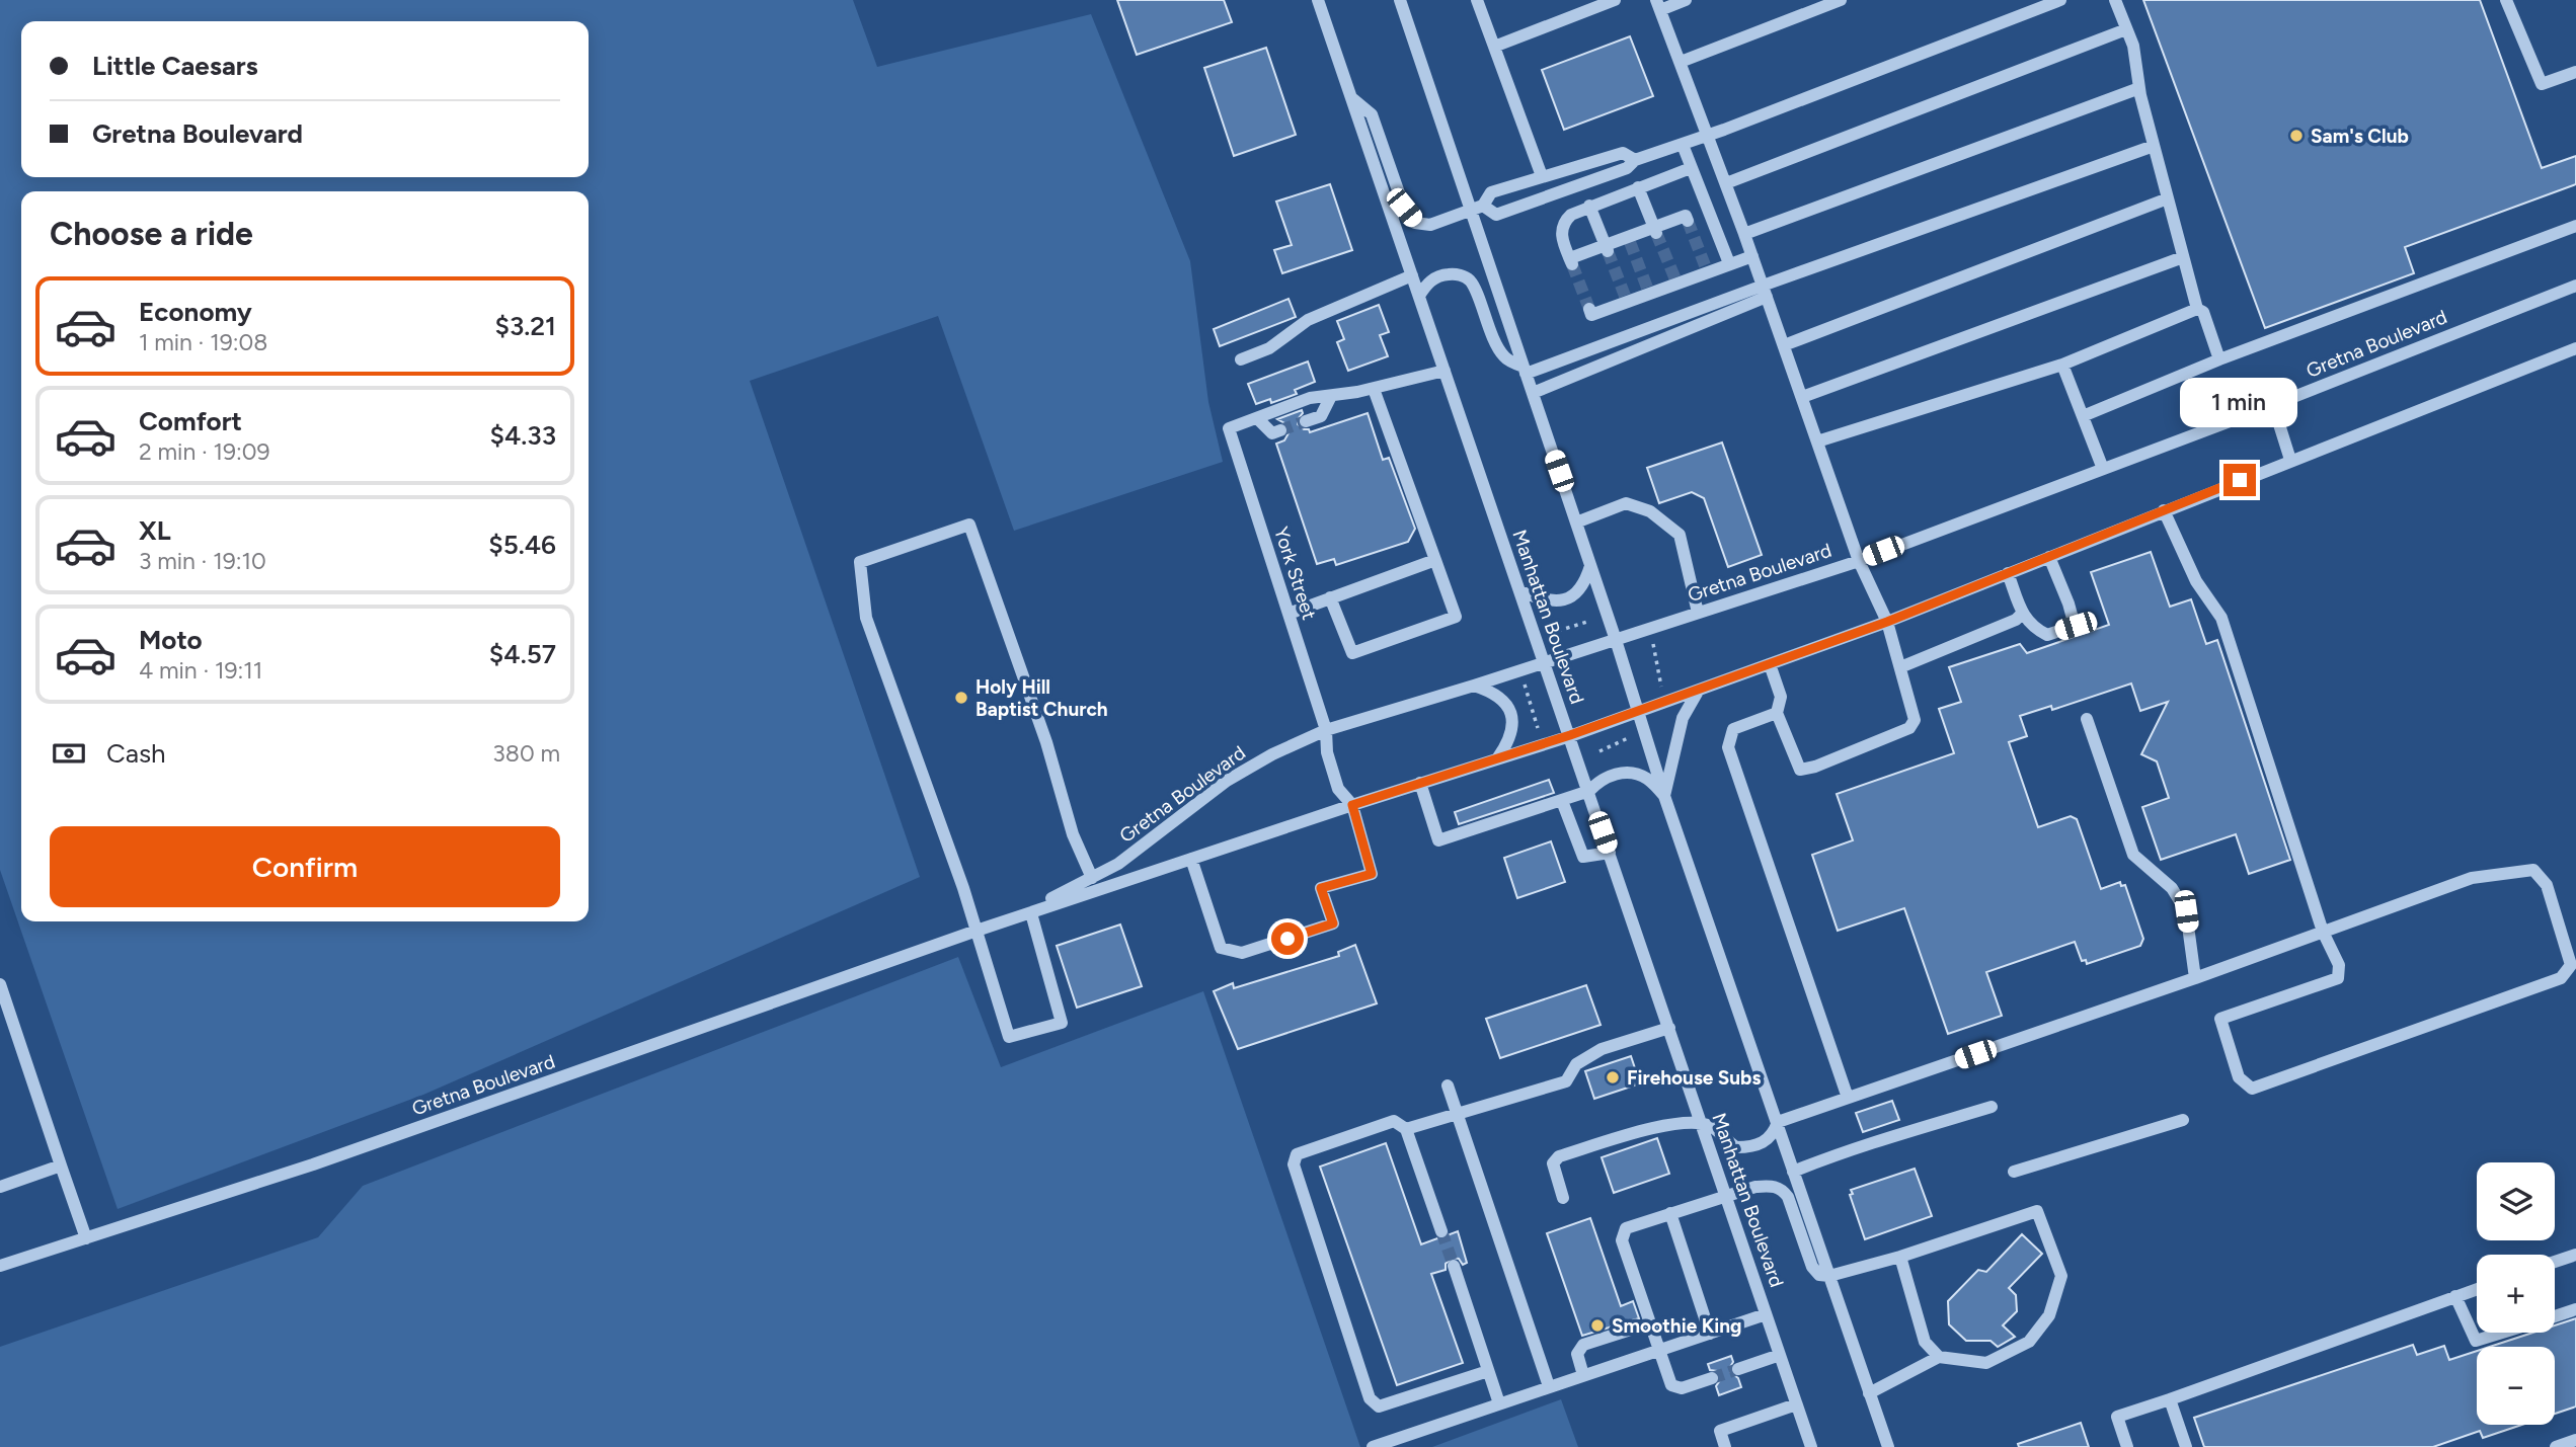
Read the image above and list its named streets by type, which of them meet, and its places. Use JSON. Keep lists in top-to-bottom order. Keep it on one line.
{"streets":{"street":["Gretna Boulevard","York Street","Manhattan Boulevard"]},"crossings":[["Gretna Boulevard","York Street"],["Gretna Boulevard","Manhattan Boulevard"]],"places":["Sam's Club","Holy Hill Baptist Church","Firehouse Subs","Smoothie King"],"page":{"banner":["Little Caesars","Gretna Boulevard"],"heading":"Choose a ride","list":[{"name":"Economy","note":"1 min · 19:08","value":"$3.21"},{"name":"Comfort","note":"2 min · 19:09","value":"$4.33"},{"name":"XL","note":"3 min · 19:10","value":"$5.46"},{"name":"Moto","note":"4 min · 19:11","value":"$4.57"}],"bubble":"1 min","pay":["Cash","380 m"],"buttons":"Confirm","map_buttons":["+","−"]}}
